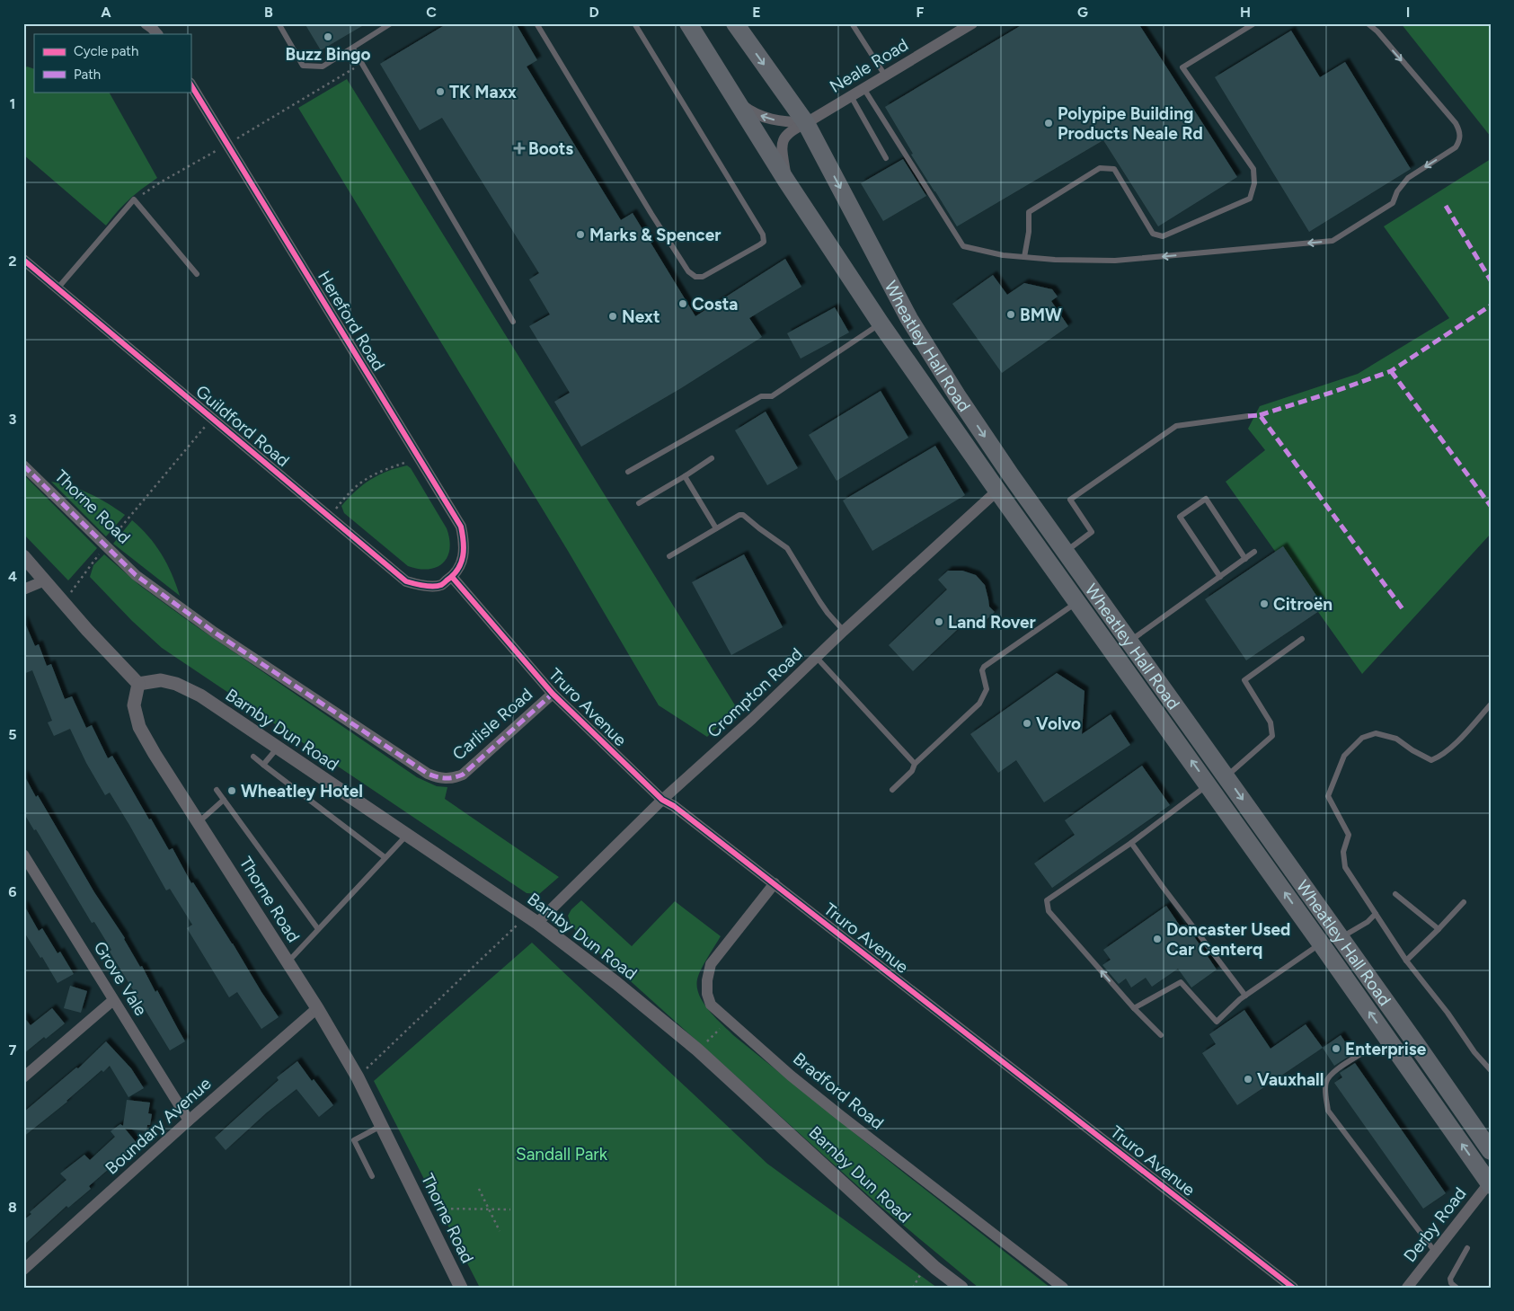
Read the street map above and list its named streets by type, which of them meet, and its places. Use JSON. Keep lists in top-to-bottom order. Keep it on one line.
{"streets":{"highway":["Wheatley Hall Road"],"street":["Neale Road","Hereford Road","Guildford Road","Thorne Road","Crompton Road","Truro Avenue","Carlisle Road","Barnby Dun Road","Grove Vale","Bradford Road","Boundary Avenue","Derby Road"]},"crossings":[["Neale Road","Wheatley Hall Road"],["Hereford Road","Guildford Road"],["Hereford Road","Truro Avenue"],["Wheatley Hall Road","Crompton Road"],["Wheatley Hall Road","Derby Road"],["Guildford Road","Truro Avenue"],["Thorne Road","Carlisle Road"],["Thorne Road","Barnby Dun Road"],["Thorne Road","Boundary Avenue"],["Crompton Road","Truro Avenue"],["Crompton Road","Barnby Dun Road"],["Truro Avenue","Carlisle Road"],["Truro Avenue","Bradford Road"],["Grove Vale","Boundary Avenue"]],"parks":["Sandall Park"],"places":{"other":["Buzz Bingo","TK Maxx","Polypipe Building Products Neale Rd","Marks & Spencer","Costa","BMW","Next","Citroën","Land Rover","Volvo","Wheatley Hotel","Doncaster Used Car Centerq","Enterprise","Vauxhall"],"health":["Boots"]},"legend":["Cycle path","Path"],"grid":{"columns":["A","B","C","D","E","F","G","H","I"],"rows":["1","2","3","4","5","6","7","8"]}}
